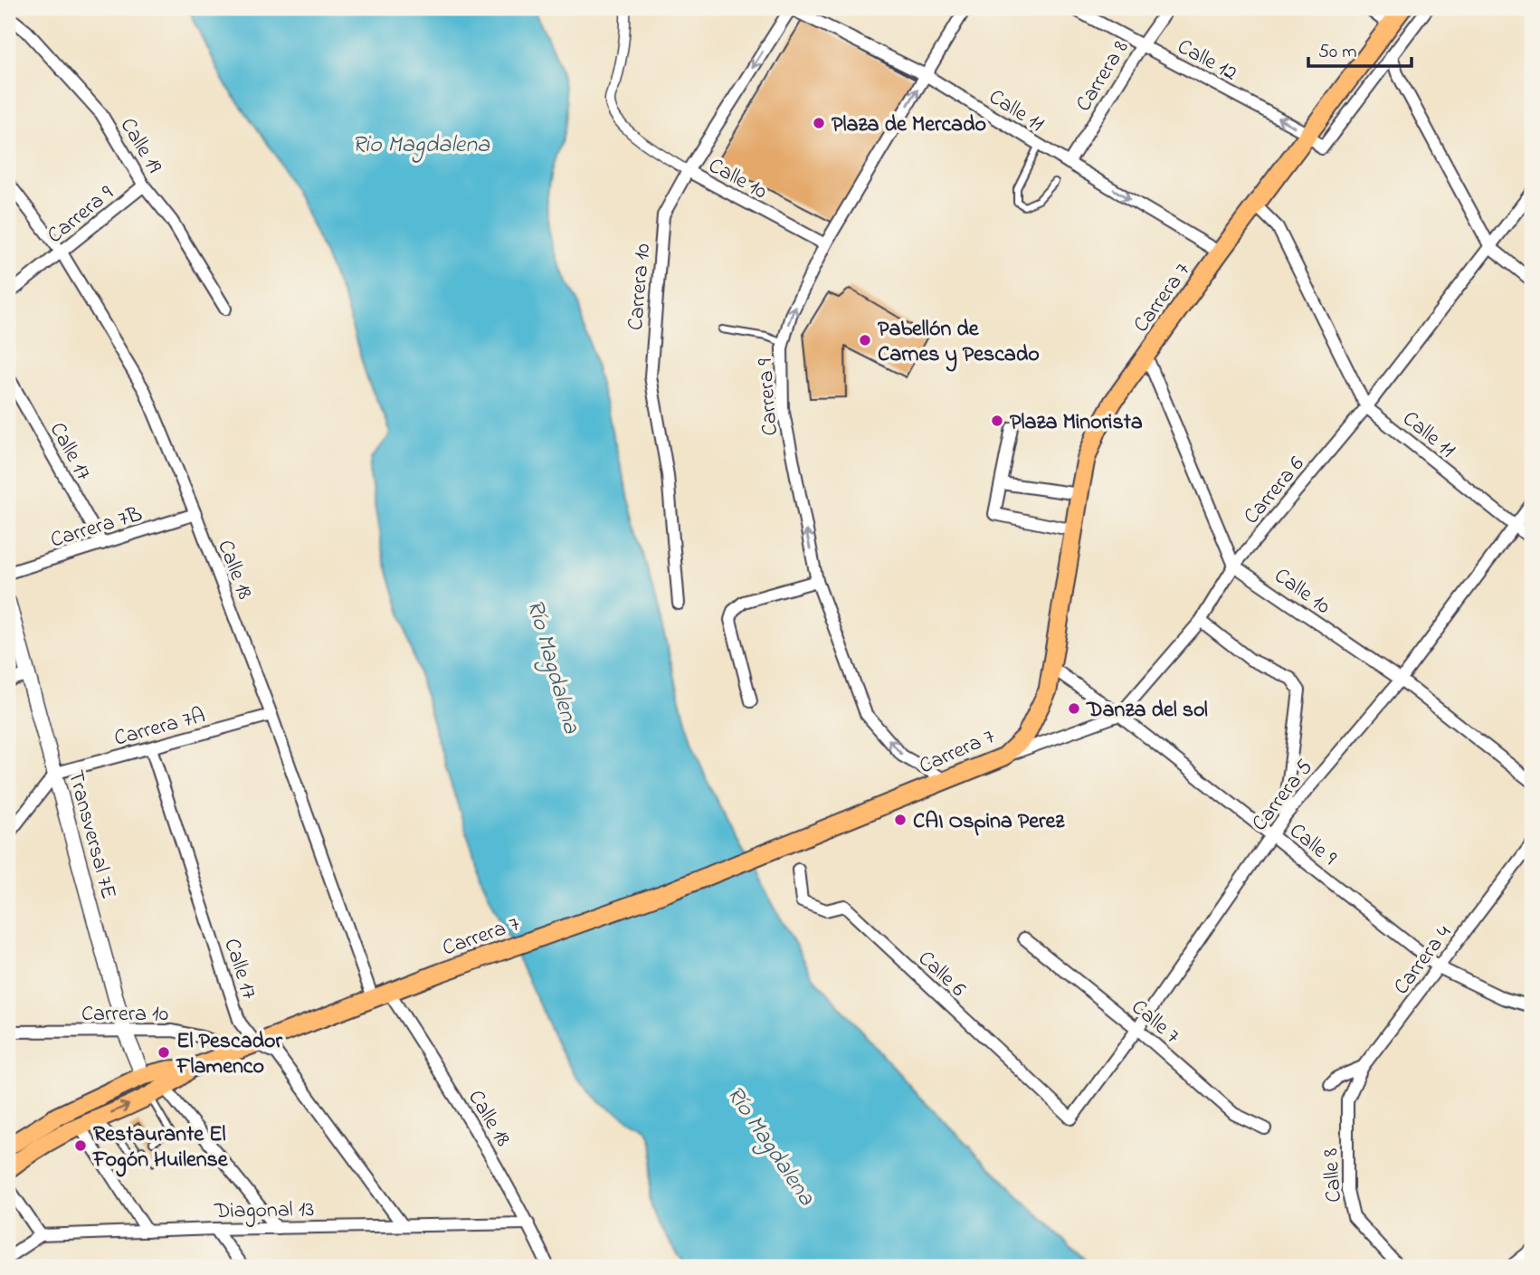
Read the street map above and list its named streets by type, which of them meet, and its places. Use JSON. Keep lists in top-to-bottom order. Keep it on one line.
{"streets":{"main road":["Carrera 7"],"street":["Calle 12","Carrera 8","Calle 11","Calle 19","Calle 10","Carrera 9","Carrera 10","Calle 17","Carrera 6","Carrera 7B","Calle 18","Carrera 7A","Carrera 5","Transversal 7E","Calle 9","Carrera 4","Calle 6","Calle 7","Calle 8","Diagonal 13"]},"crossings":[["Calle 12","Carrera 8"],["Calle 12","Carrera 7"],["Carrera 8","Calle 11"],["Calle 11","Carrera 9"],["Calle 11","Carrera 10"],["Calle 11","Carrera 7"],["Calle 11","Carrera 6"],["Calle 11","Carrera 5"],["Calle 19","Carrera 9"],["Calle 10","Carrera 9"],["Calle 10","Carrera 10"],["Calle 10","Carrera 6"],["Calle 10","Carrera 5"],["Carrera 9","Carrera 7"],["Carrera 9","Calle 18"],["Carrera 10","Carrera 7"],["Carrera 10","Transversal 7E"],["Carrera 7","Calle 17"],["Carrera 7","Carrera 6"],["Carrera 7","Calle 18"],["Carrera 7","Transversal 7E"],["Carrera 7","Calle 9"],["Calle 17","Carrera 7B"],["Calle 17","Carrera 7A"],["Calle 17","Diagonal 13"],["Carrera 6","Calle 9"],["Carrera 7B","Calle 18"],["Calle 18","Carrera 7A"],["Calle 18","Diagonal 13"],["Carrera 7A","Transversal 7E"],["Carrera 5","Calle 9"],["Carrera 5","Calle 6"],["Carrera 5","Calle 7"],["Calle 9","Carrera 4"],["Carrera 4","Calle 8"]],"one_way":["Calle 12","Carrera 9"],"water":["Rio Magdalena","Río Magdalena"],"places":["Plaza de Mercado","Pabellón de Carnes y Pescado","Plaza Minorista","Danza del sol","CAI Ospina Perez","El Pescador Flamenco","Restaurante El Fogón Huilense"],"scale_bar":"50 m"}
